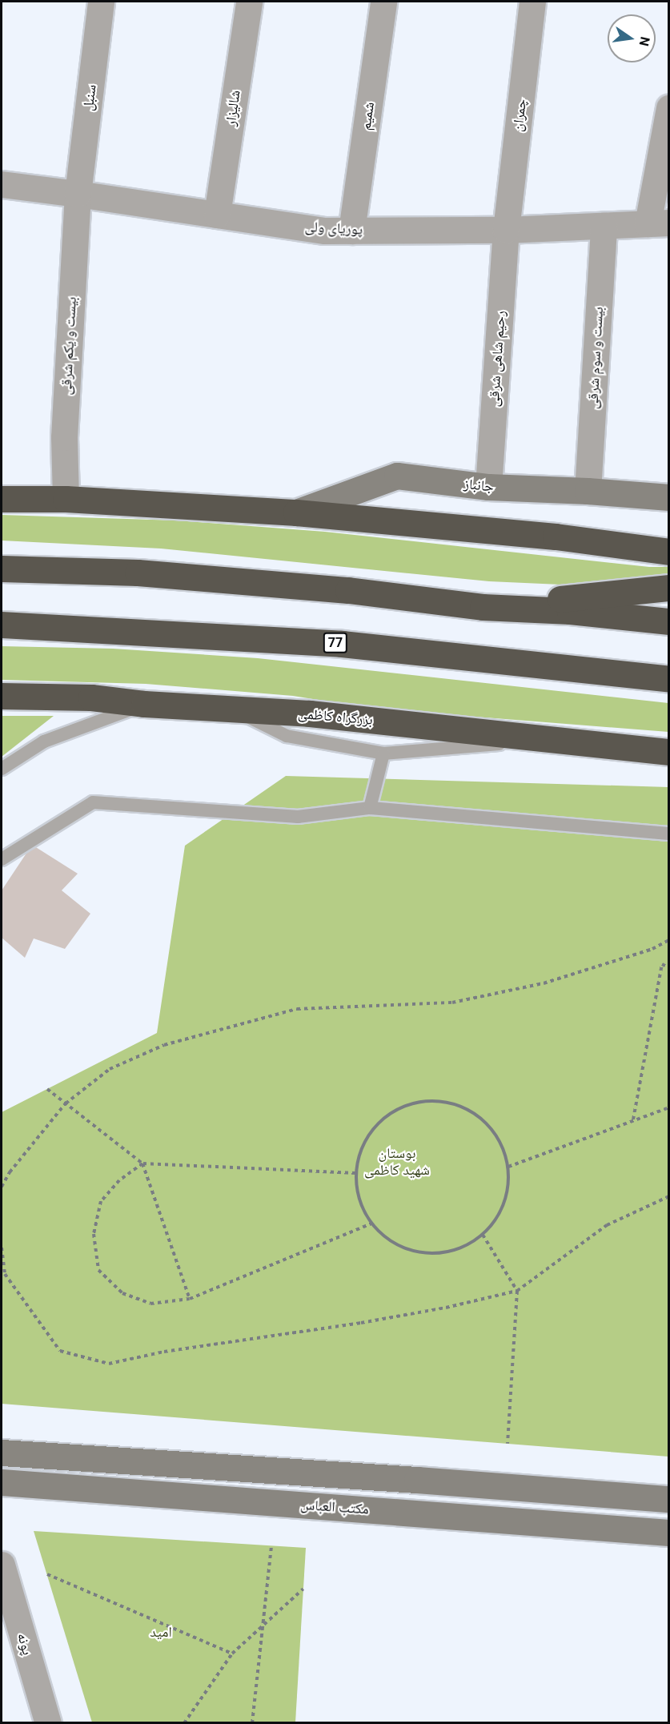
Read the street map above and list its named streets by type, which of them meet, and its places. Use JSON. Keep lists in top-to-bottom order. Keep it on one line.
{"streets":{"highway":["77","بزرگراه کاظمی"],"main road":["جانباز","مکتب العباس"],"street":["سنبل","شالیزار","چمران","شمیم","پوریای ولی","بیست و یکم شرقی","بیست و سوم شرقی","رحیم شاهی شرقی","پونه"]},"crossings":[["سنبل","پوریای ولی"],["سنبل","بیست و یکم شرقی"],["شالیزار","پوریای ولی"],["چمران","پوریای ولی"],["چمران","رحیم شاهی شرقی"],["شمیم","پوریای ولی"],["پوریای ولی","بیست و یکم شرقی"],["پوریای ولی","بیست و سوم شرقی"],["پوریای ولی","رحیم شاهی شرقی"],["بیست و سوم شرقی","جانباز"],["رحیم شاهی شرقی","جانباز"]],"parks":["بوستان شهید کاظمی","امید"],"north":"right"}
